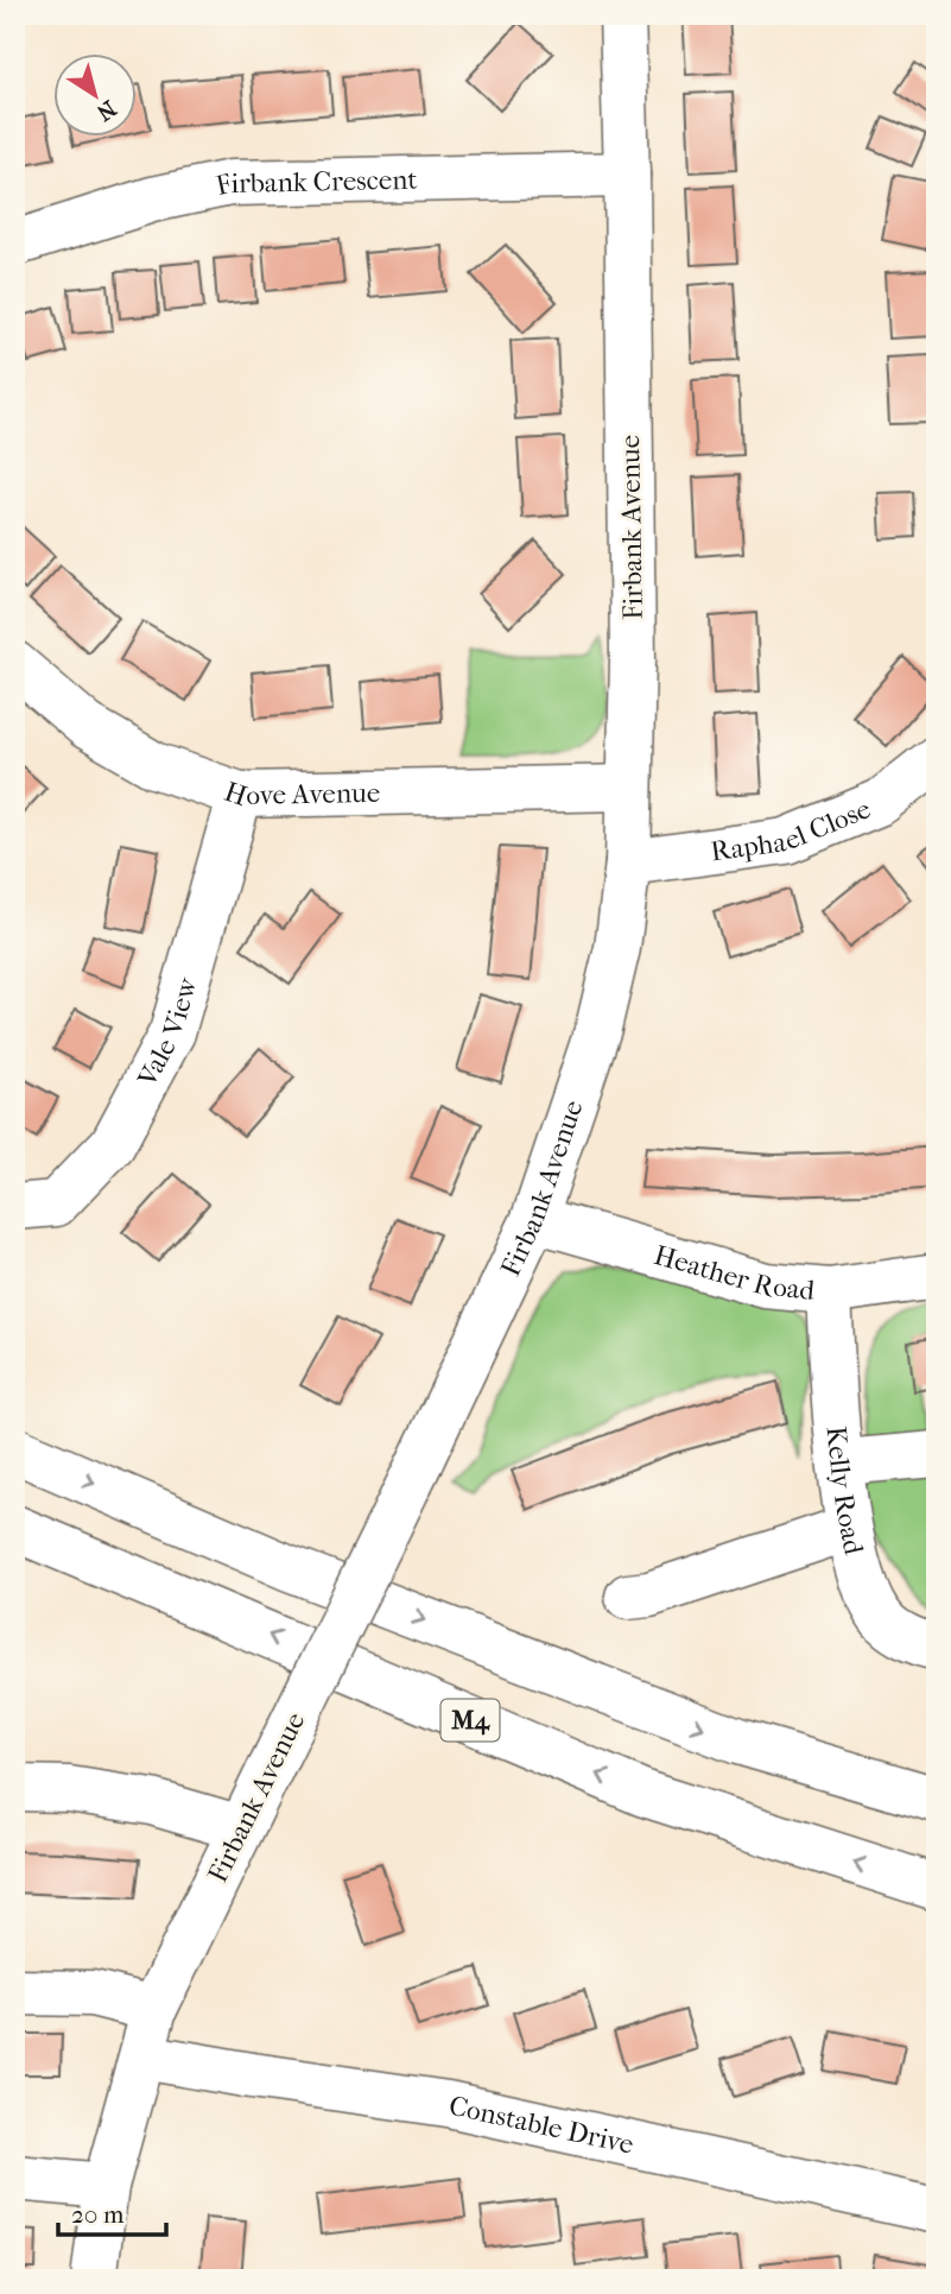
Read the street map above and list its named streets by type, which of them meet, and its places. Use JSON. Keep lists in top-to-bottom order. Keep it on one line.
{"streets":{"main road":["Firbank Crescent","Firbank Avenue","Hove Avenue","Raphael Close","Vale View","Heather Road","Kelly Road","M4","Constable Drive"]},"crossings":[["Firbank Crescent","Firbank Avenue"],["Firbank Avenue","Hove Avenue"],["Firbank Avenue","Raphael Close"],["Firbank Avenue","Heather Road"],["Firbank Avenue","Constable Drive"],["Hove Avenue","Vale View"],["Heather Road","Kelly Road"]],"scale_bar":"20 m","north":"bottom right"}
